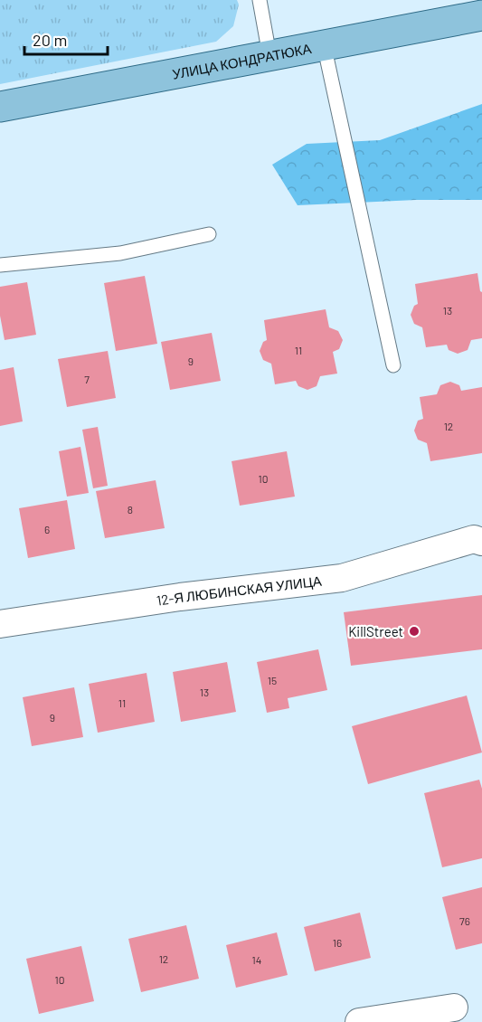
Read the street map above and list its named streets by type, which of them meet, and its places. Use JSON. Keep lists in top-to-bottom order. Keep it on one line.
{"streets":{"main road":["УЛИЦА КОНДРАТЮКА"],"street":["12-Я ЛЮБИНСКАЯ УЛИЦА"]},"places":["KillStreet"],"house_numbers":["13","11","9","7","12","10","8","6","15","13","11","9","76","16","12","14","10"],"scale_bar":"20 m"}
